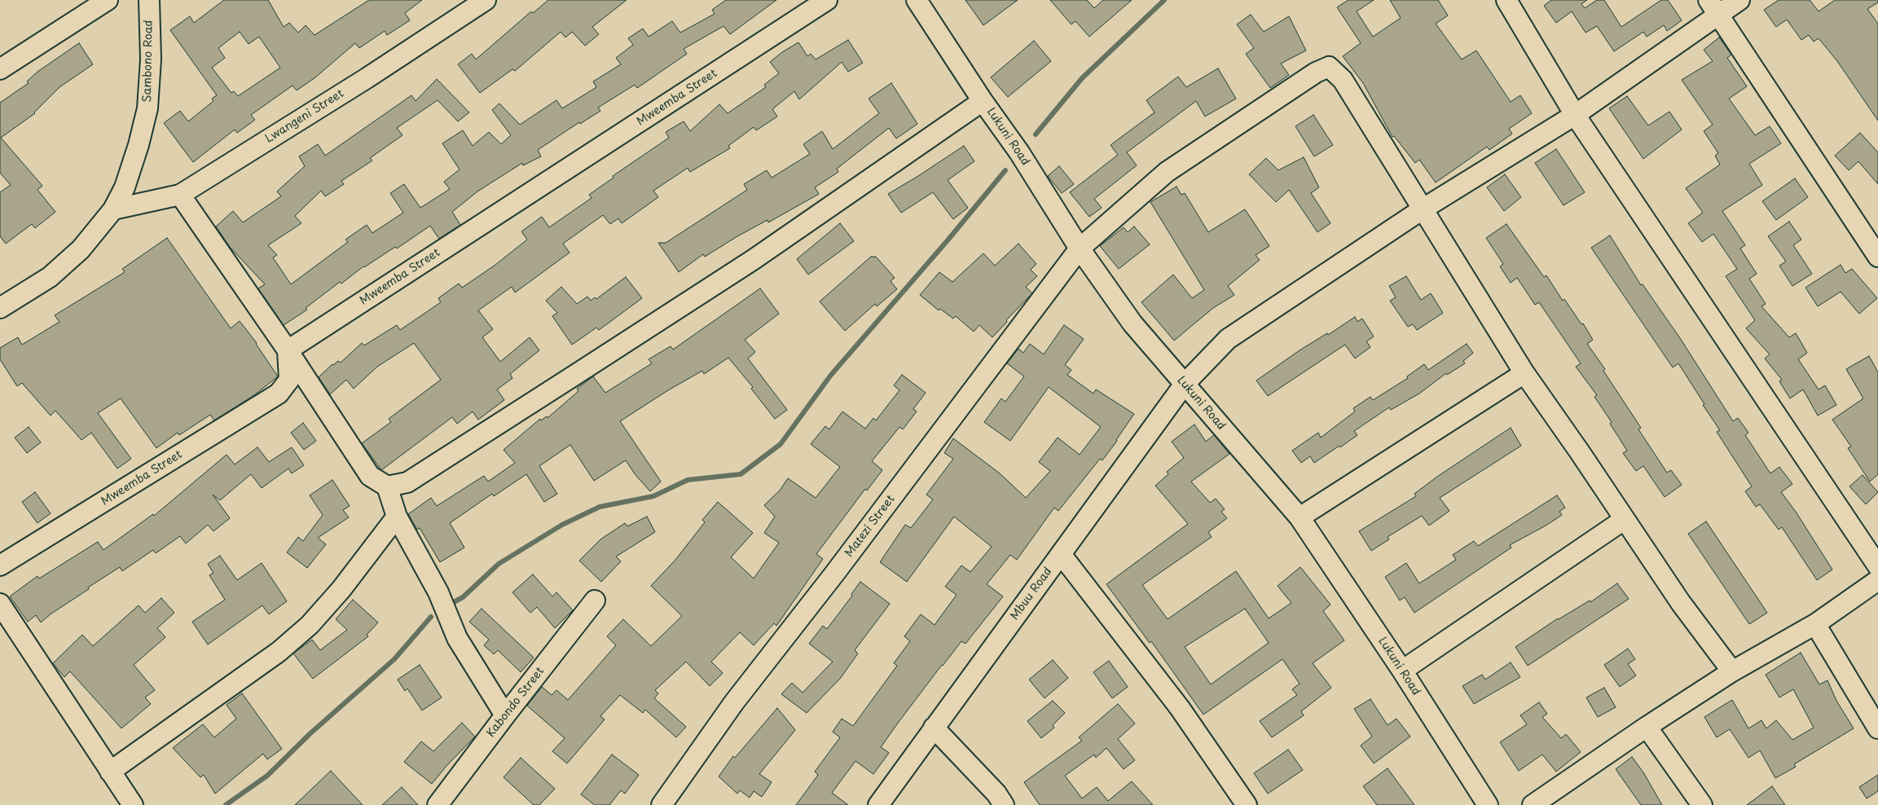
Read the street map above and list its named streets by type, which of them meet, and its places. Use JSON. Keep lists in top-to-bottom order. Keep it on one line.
{"streets":{"street":["Sambono Road","Mweemba Street","Lwangeni Street","Lukuni Road","Matezi Street","Mbuu Road","Kabondo Street"]},"crossings":[["Sambono Road","Lwangeni Street"],["Lukuni Road","Matezi Street"],["Lukuni Road","Mbuu Road"],["Matezi Street","Mbuu Road"]]}
